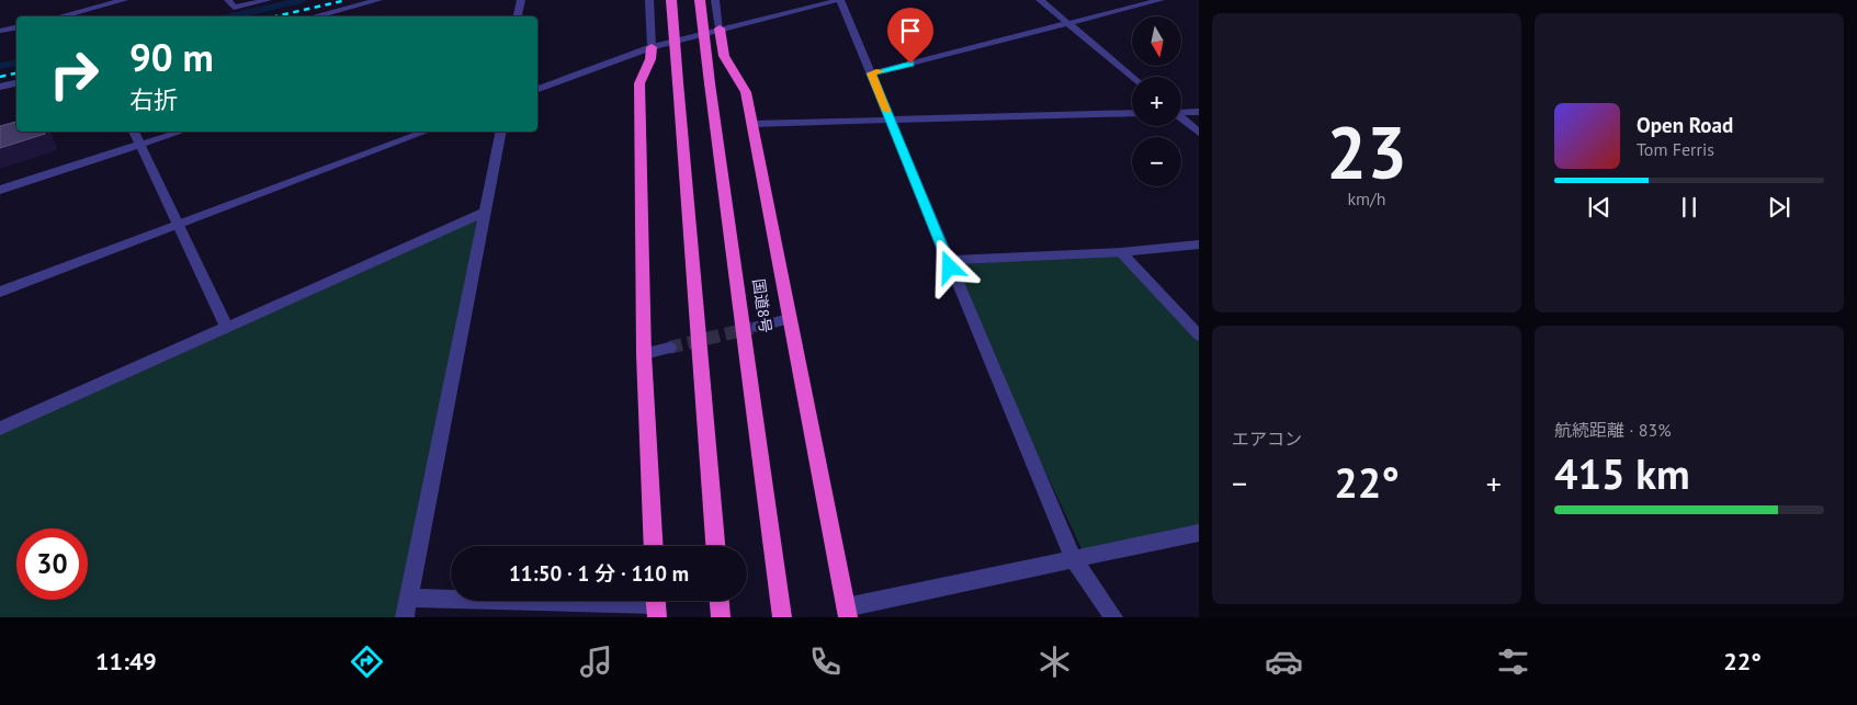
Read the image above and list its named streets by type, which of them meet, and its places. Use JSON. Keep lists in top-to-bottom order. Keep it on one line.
{"streets":{"highway":["国道8号"]},"north":"bottom","page":{"tile":[["23","km/h"],"エアコン",["航続距離 · 83%","415 km"]],"map_buttons":["+","−"],"turn":["90 m","右折"],"song":["Open Road","Tom Ferris"],"heat":["−","22°","+"],"limit":"30","trip":"11:50 · 1 分 · 110 m","tabs":["11:49","22°"]}}
